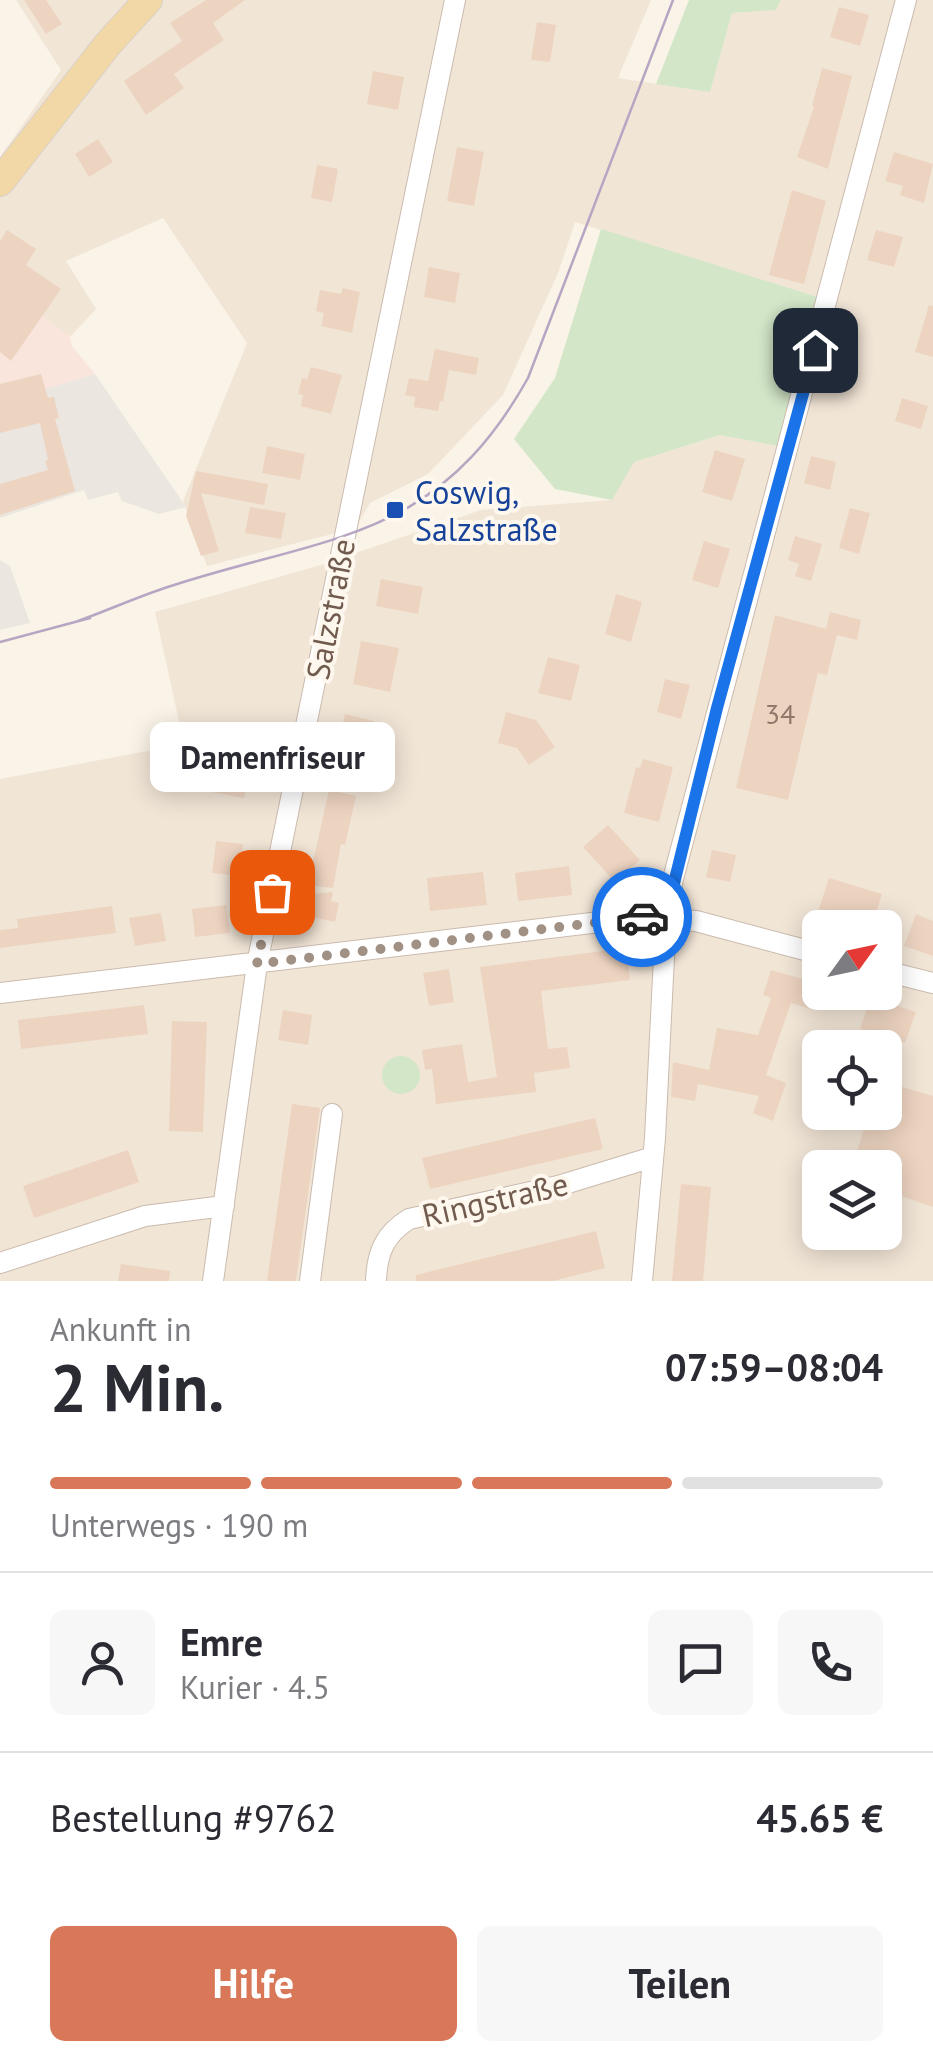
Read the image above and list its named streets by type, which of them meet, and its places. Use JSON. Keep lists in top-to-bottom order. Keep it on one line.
{"streets":{"street":["Salzstraße","Ringstraße"]},"places":{"transit":["Coswig, Salzstraße"],"other":["Damenfriseur"]},"house_numbers":["34"],"north":"top right","page":{"bubble":"Damenfriseur","heading":["2 Min.","Ankunft in","07:59–08:04"],"panel":["Emre","Kurier · 4.5","Bestellung #9762","45.65 €"],"bar":"Unterwegs · 190 m","buttons":["Hilfe","Teilen"]}}
